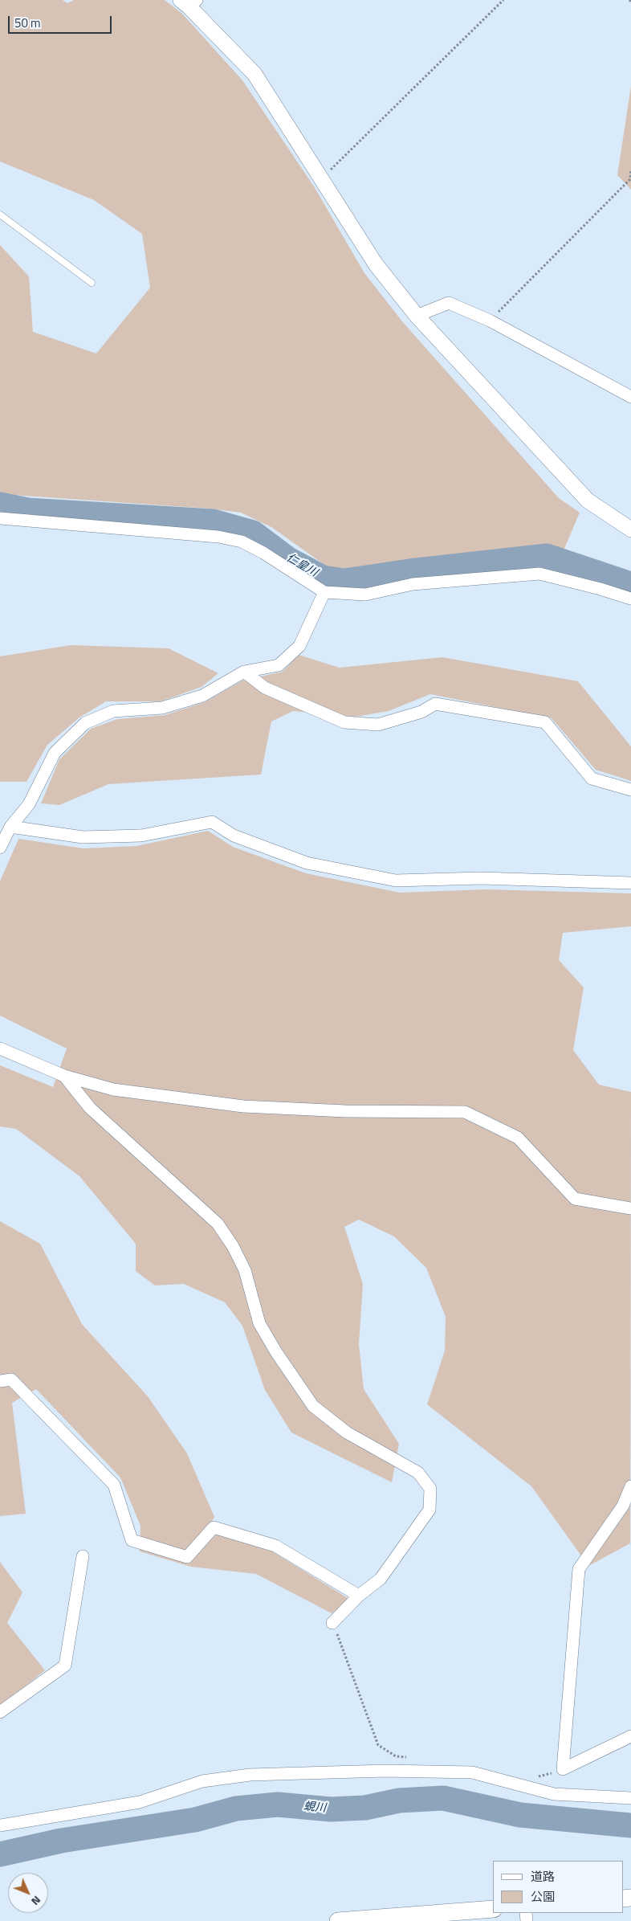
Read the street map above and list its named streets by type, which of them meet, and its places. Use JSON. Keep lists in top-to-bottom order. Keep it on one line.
{"water":["仁皇川","蜆川"],"legend":["道路","公園"],"scale_bar":"50 m","north":"bottom right"}
